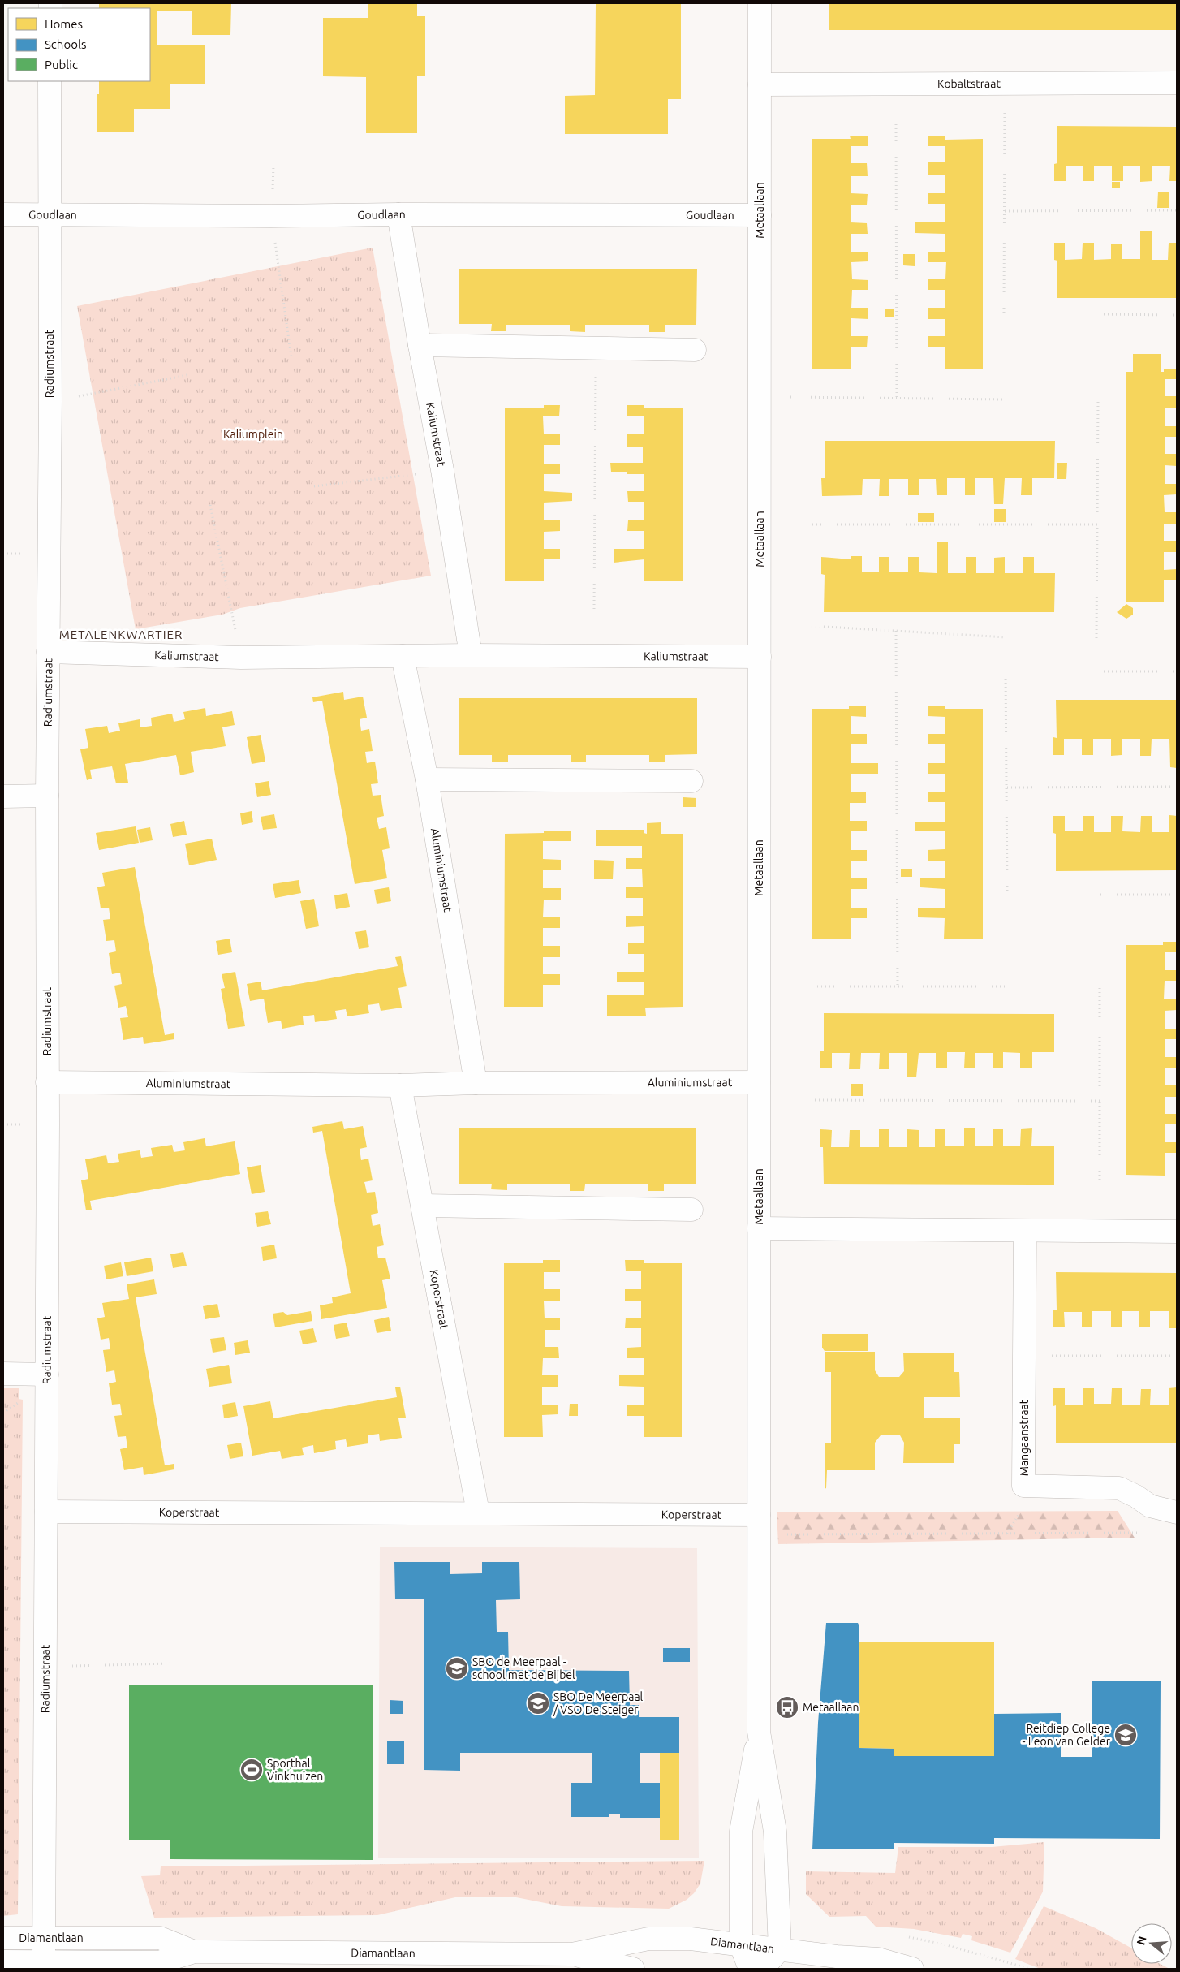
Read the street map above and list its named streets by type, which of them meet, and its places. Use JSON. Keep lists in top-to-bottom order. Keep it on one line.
{"streets":{"street":["Kobaltstraat","Metaallaan","Goudlaan","Radiumstraat","Kaliumstraat","Aluminiumstraat","Koperstraat","Mangaanstraat","Diamantlaan"]},"crossings":[["Kobaltstraat","Metaallaan"],["Metaallaan","Goudlaan"],["Metaallaan","Kaliumstraat"],["Metaallaan","Aluminiumstraat"],["Metaallaan","Koperstraat"],["Metaallaan","Diamantlaan"],["Goudlaan","Radiumstraat"],["Goudlaan","Kaliumstraat"],["Radiumstraat","Kaliumstraat"],["Radiumstraat","Aluminiumstraat"],["Radiumstraat","Koperstraat"],["Radiumstraat","Diamantlaan"],["Kaliumstraat","Aluminiumstraat"],["Aluminiumstraat","Koperstraat"]],"districts":["METALENKWARTIER"],"parks":["Kaliumplein"],"places":{"school or university":["SBO de Meerpaal - school met de Bijbel","SBO De Meerpaal / VSO De Steiger","Reitdiep College - Leon van Gelder"],"bus stop":["Metaallaan"],"sports":["Sporthal Vinkhuizen"]},"legend":["Homes","Schools","Public"],"north":"left"}
